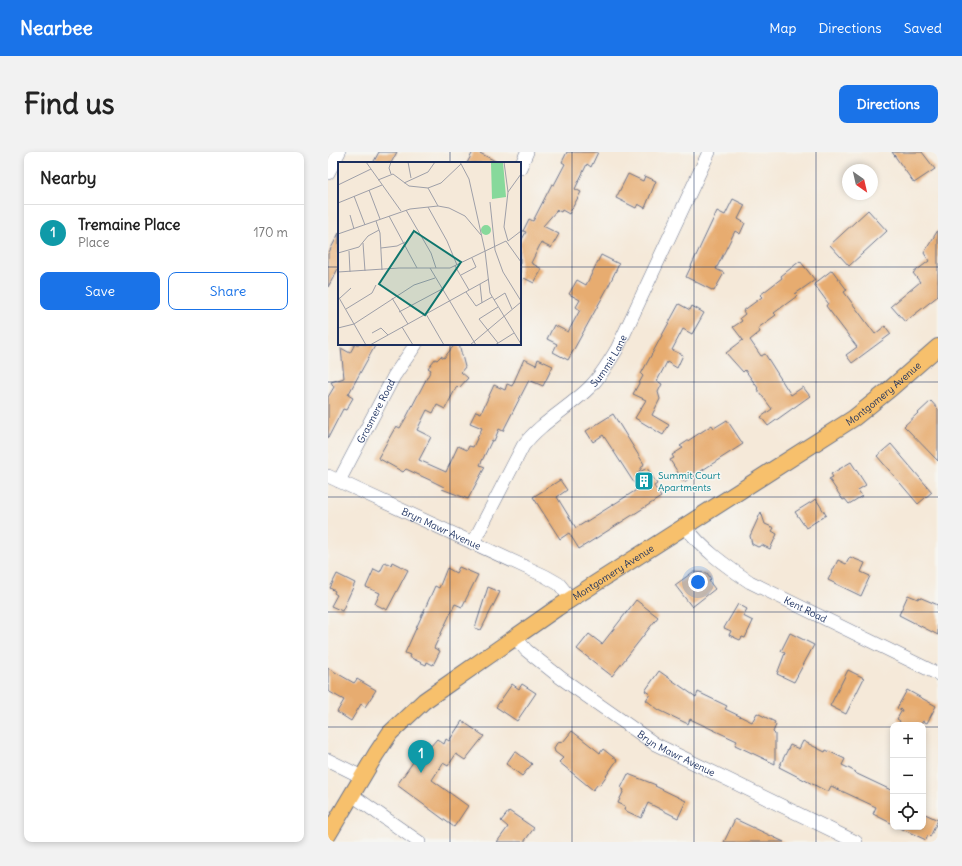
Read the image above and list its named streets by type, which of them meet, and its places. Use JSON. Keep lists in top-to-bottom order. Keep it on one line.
{"streets":{"main road":["Montgomery Avenue"],"street":["Summit Lane","Grasmere Road","Bryn Mawr Avenue","Kent Road"]},"crossings":[["Summit Lane","Bryn Mawr Avenue"],["Montgomery Avenue","Bryn Mawr Avenue"],["Montgomery Avenue","Kent Road"],["Grasmere Road","Bryn Mawr Avenue"]],"places":{"building":["Summit Court Apartments"]},"north":"bottom right","page":{"header":"Nearbee","nav":["Map","Directions","Saved"],"buttons":["Directions",["Save","Share"]],"title":"Find us","heading":"Nearby","list":[{"mark":"1","name":"Tremaine Place","note":"Place","value":"170 m"}],"map_buttons":["+","−"],"pins":"1"}}
